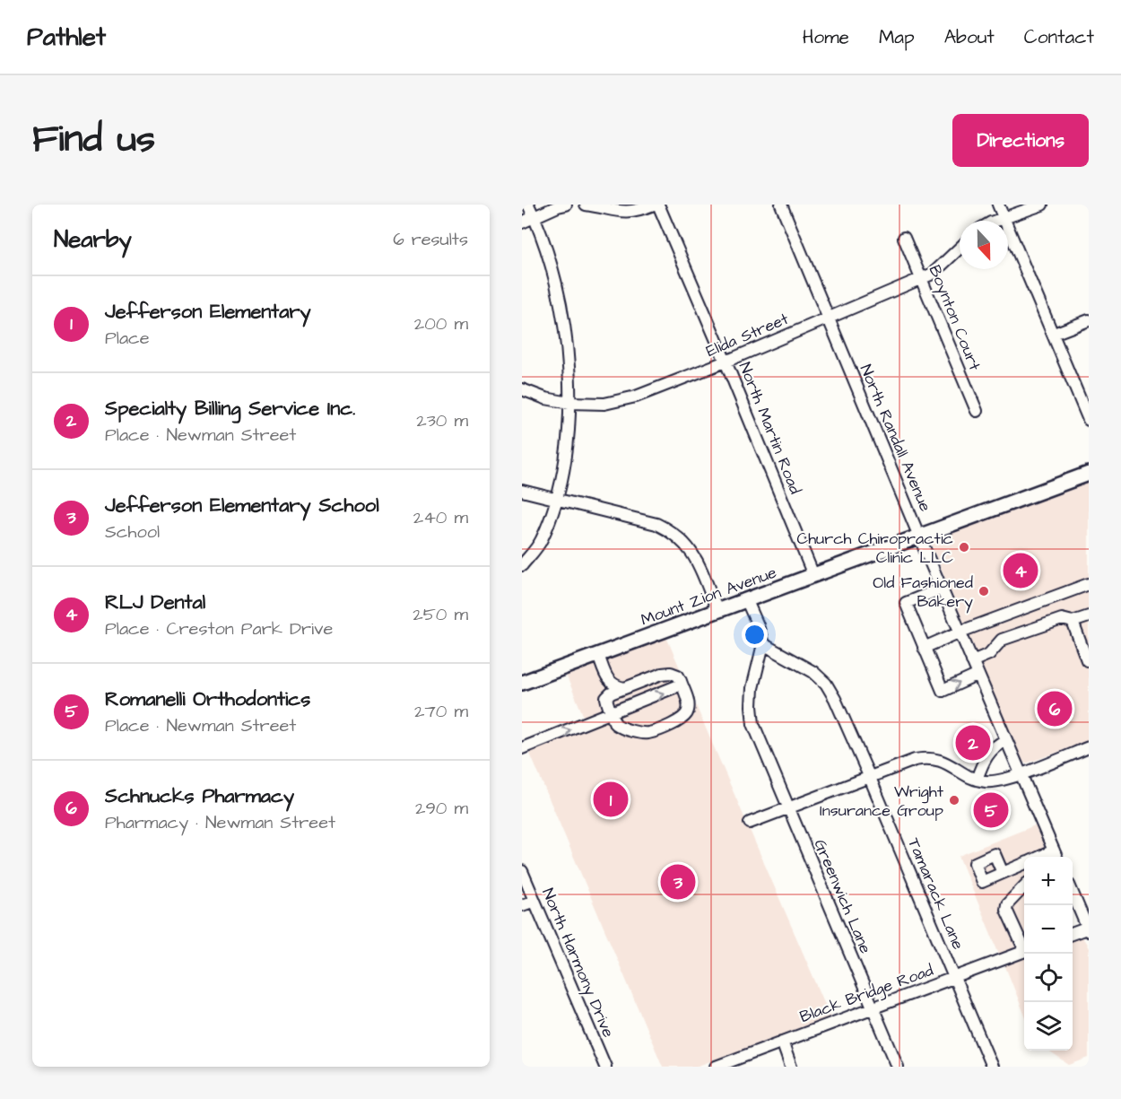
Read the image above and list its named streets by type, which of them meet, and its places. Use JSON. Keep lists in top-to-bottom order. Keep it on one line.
{"streets":{"main road":["Mount Zion Avenue"],"street":["Boynton Court","Elida Street","North Martin Road","North Randall Avenue","Tamarack Lane","Greenwich Lane","North Harmony Drive","Black Bridge Road"]},"crossings":[["Boynton Court","Elida Street"],["Elida Street","North Martin Road"],["Elida Street","North Randall Avenue"],["North Martin Road","Mount Zion Avenue"],["North Randall Avenue","Mount Zion Avenue"],["Tamarack Lane","Greenwich Lane"],["Tamarack Lane","Black Bridge Road"],["Greenwich Lane","Black Bridge Road"]],"places":["Church Chiropractic Clinic LLC","Old Fashioned Bakery","Wright Insurance Group"],"north":"bottom","page":{"header":"Pathlet","nav":["Home","Map","About","Contact"],"title":"Find us","buttons":"Directions","heading":["Nearby","6 results"],"list":[{"mark":"1","name":"Jefferson Elementary","note":"Place","value":"200 m"},{"mark":"2","name":"Specialty Billing Service Inc.","note":"Place · Newman Street","value":"230 m"},{"mark":"3","name":"Jefferson Elementary School","note":"School","value":"240 m"},{"mark":"4","name":"RLJ Dental","note":"Place · Creston Park Drive","value":"250 m"},{"mark":"5","name":"Romanelli Orthodontics","note":"Place · Newman Street","value":"270 m"},{"mark":"6","name":"Schnucks Pharmacy","note":"Pharmacy · Newman Street","value":"290 m"}],"pins":["4","6","2","1","5","3"],"map_buttons":["+","−"]}}
